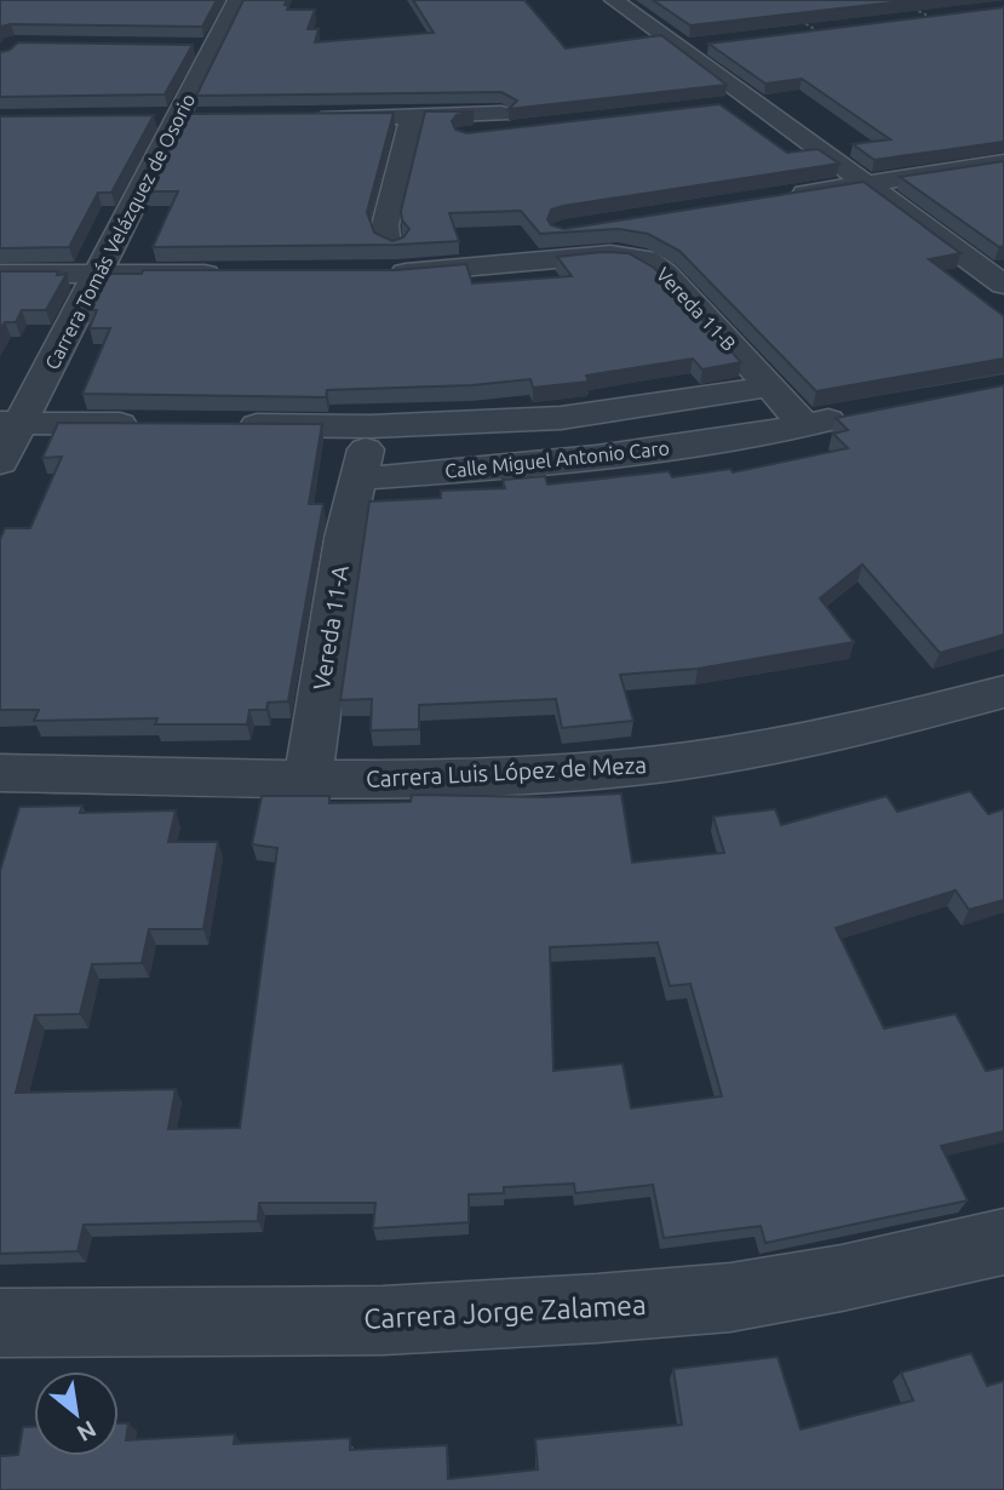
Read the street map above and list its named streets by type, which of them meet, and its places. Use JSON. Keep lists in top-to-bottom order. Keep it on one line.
{"streets":{"street":["Carrera Tomás Velázquez de Osorio","Vereda 11-B","Calle Miguel Antonio Caro","Vereda 11-A","Carrera Luis López de Meza","Carrera Jorge Zalamea"]},"crossings":[["Vereda 11-B","Calle Miguel Antonio Caro"],["Calle Miguel Antonio Caro","Vereda 11-A"],["Vereda 11-A","Carrera Luis López de Meza"]],"north":"bottom right"}
